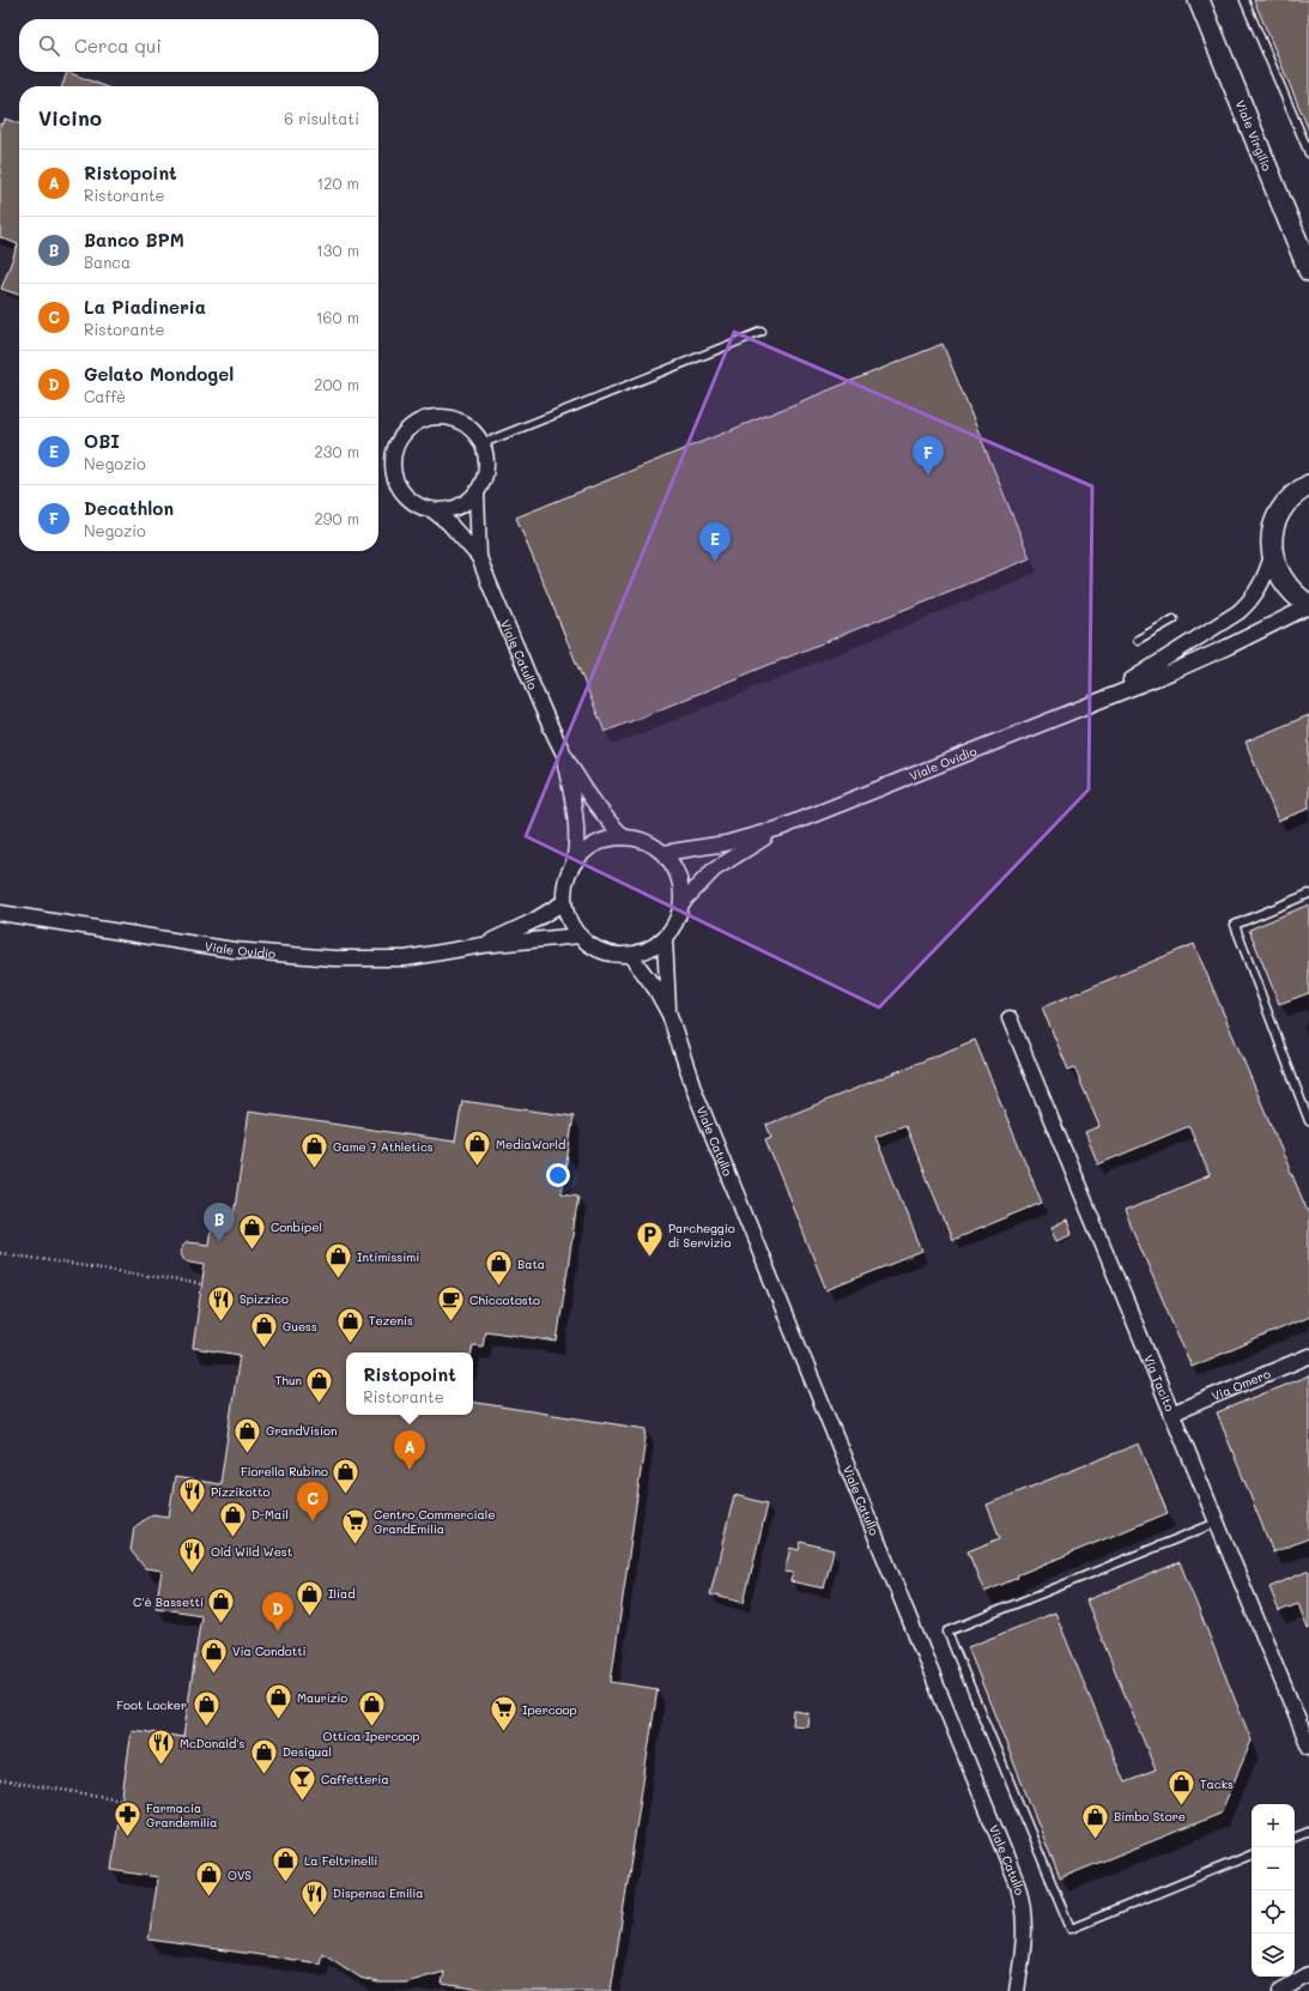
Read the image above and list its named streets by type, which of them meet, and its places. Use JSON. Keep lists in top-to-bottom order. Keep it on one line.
{"streets":{"street":["Viale Virgilio","Viale Catullo","Viale Ovidio","Via Tacito","Via Omero"]},"crossings":[["Viale Catullo","Viale Ovidio"],["Via Tacito","Via Omero"]],"places":{"shop":["MediaWorld","Game 7 Athletics","Conbipel","Intimissimi","Bata","Tezenis","Guess","Thun","GrandVision","Fiorella Rubino","D-Mail","Iliad","C'è Bassetti","Via Condotti","Maurizio","Foot Locker","Ottica Ipercoop","Desigual","Tacks","Bimbo Store","La Feltrinelli","OVS"],"parking":["Parcheggio di Servizio"],"restaurant":["Spizzico","Pizzikotto","Old Wild West","McDonald's","Dispensa Emilia"],"cafe":["Chiccotosto"],"supermarket":["Centro Commerciale GrandEmilia","Ipercoop"],"bar":["Caffetteria"],"pharmacy":["Farmacia Grandemilia"]},"page":{"search":"Cerca qui","heading":["Vicino","6 risultati"],"list":[{"mark":"A","name":"Ristopoint","note":"Ristorante","value":"120 m"},{"mark":"B","name":"Banco BPM","note":"Banca","value":"130 m"},{"mark":"C","name":"La Piadineria","note":"Ristorante","value":"160 m"},{"mark":"D","name":"Gelato Mondogel","note":"Caffè","value":"200 m"},{"mark":"E","name":"OBI","note":"Negozio","value":"230 m"},{"mark":"F","name":"Decathlon","note":"Negozio","value":"290 m"}],"pins":["F","E","B","A","C","D"],"popup":["Ristopoint","Ristorante"],"map_buttons":["+","−"]}}
